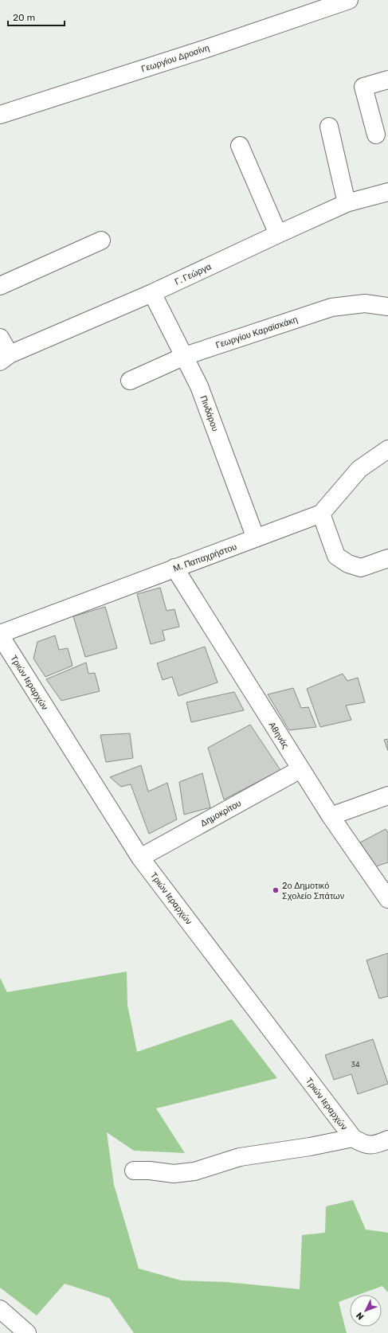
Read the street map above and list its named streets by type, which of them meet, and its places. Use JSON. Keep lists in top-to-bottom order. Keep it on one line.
{"streets":{"street":["Γεωργίου Δροσίνη","Γ. Γεώργα","Γεωργίου Καραϊσκάκη","Πινδάρου","Μ. Παπαχρήστου","Τριών Ιεραρχών","Αθηνάς","Δημοκρίτου"]},"crossings":[["Γ. Γεώργα","Πινδάρου"],["Γεωργίου Καραϊσκάκη","Πινδάρου"],["Πινδάρου","Μ. Παπαχρήστου"],["Μ. Παπαχρήστου","Τριών Ιεραρχών"],["Μ. Παπαχρήστου","Αθηνάς"],["Τριών Ιεραρχών","Δημοκρίτου"],["Αθηνάς","Δημοκρίτου"]],"places":["2ο Δημοτικό Σχολείο Σπάτων"],"house_numbers":["34"],"scale_bar":"20 m","north":"bottom left"}
